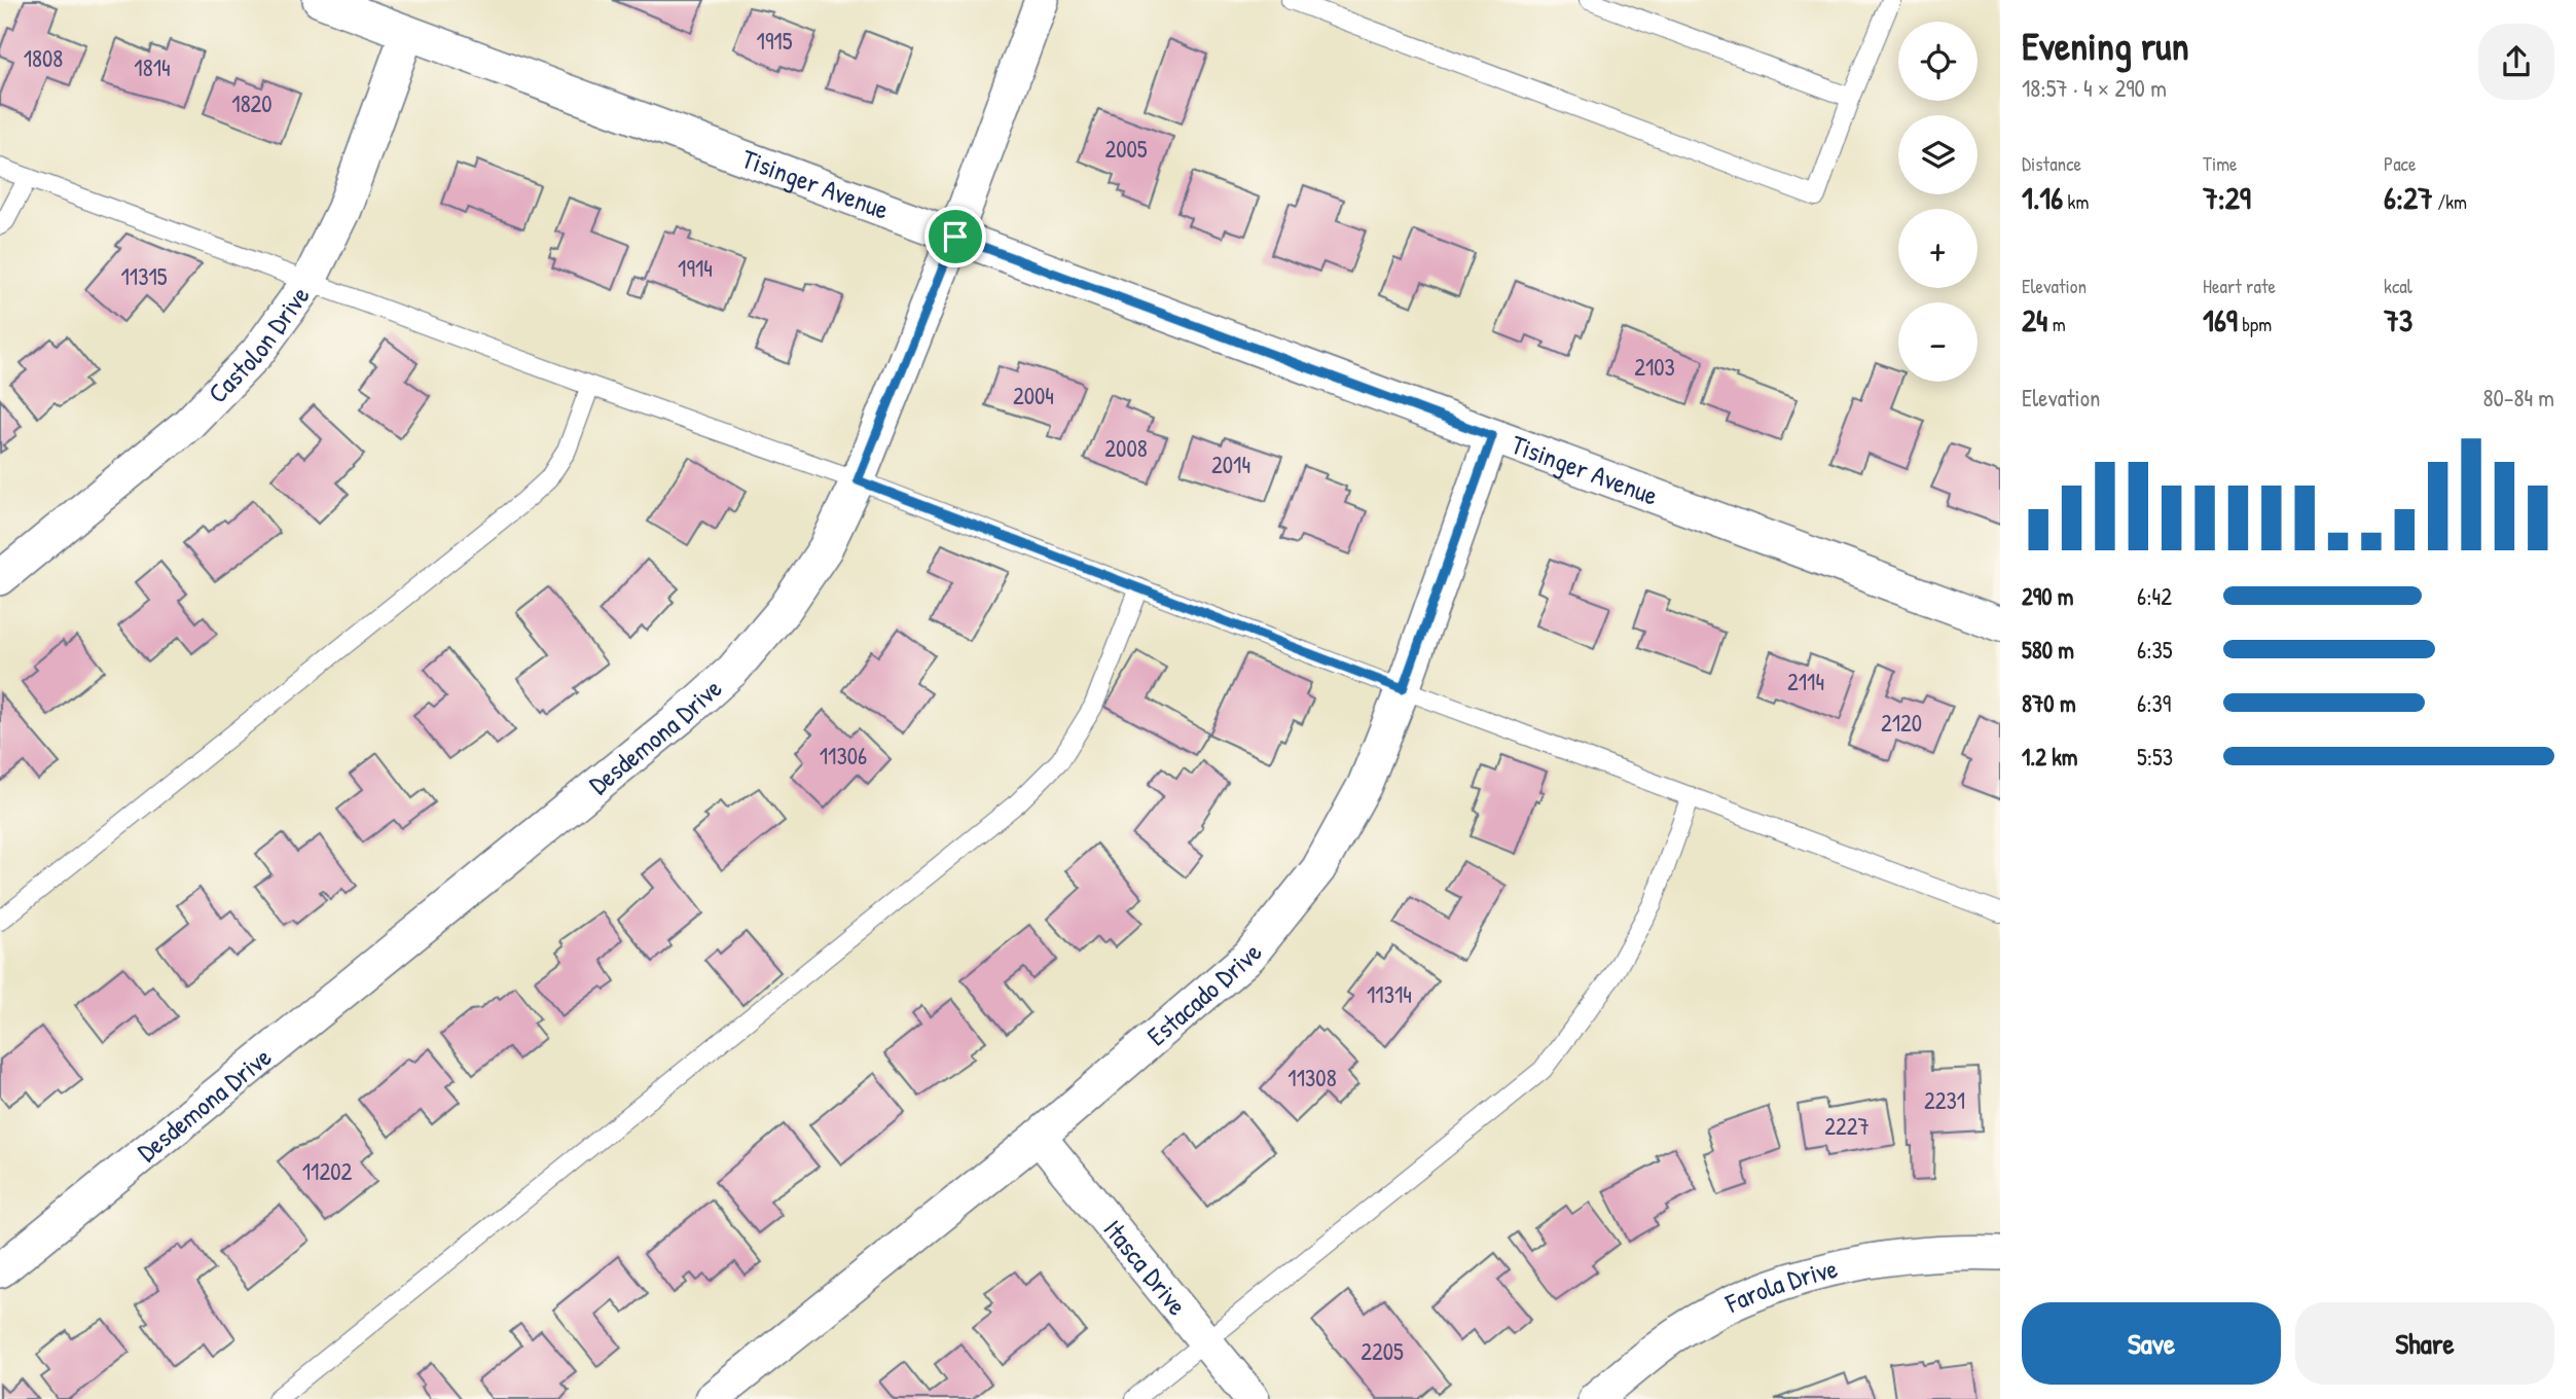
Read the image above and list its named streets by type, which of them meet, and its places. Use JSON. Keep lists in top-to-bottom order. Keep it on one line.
{"streets":{"street":["Tisinger Avenue","Castolon Drive","Desdemona Drive","Estacado Drive","Itasca Drive","Farola Drive"]},"crossings":[["Tisinger Avenue","Castolon Drive"],["Tisinger Avenue","Desdemona Drive"],["Tisinger Avenue","Estacado Drive"],["Estacado Drive","Itasca Drive"]],"house_numbers":["1915","1808","1814","1820","2005","1914","11315","2103","2004","2008","2014","2114","2120","11306","11314","11308","2231","2227","11202","2205"],"page":{"heading":["Evening run","18:57 · 4 × 290 m"],"map_buttons":["+","−"],"stats":[["Distance","1.16 km"],["Time","7:29"],["Pace","6:27 /km"],["Elevation","24 m"],["Heart rate","169 bpm"],["kcal","73"]],"chart":["Elevation","80–84 m"],"list":[{"name":"290 m","note":"6:42"},{"name":"580 m","note":"6:35"},{"name":"870 m","note":"6:39"},{"name":"1.2 km","note":"5:53"}],"buttons":["Save","Share"]}}
